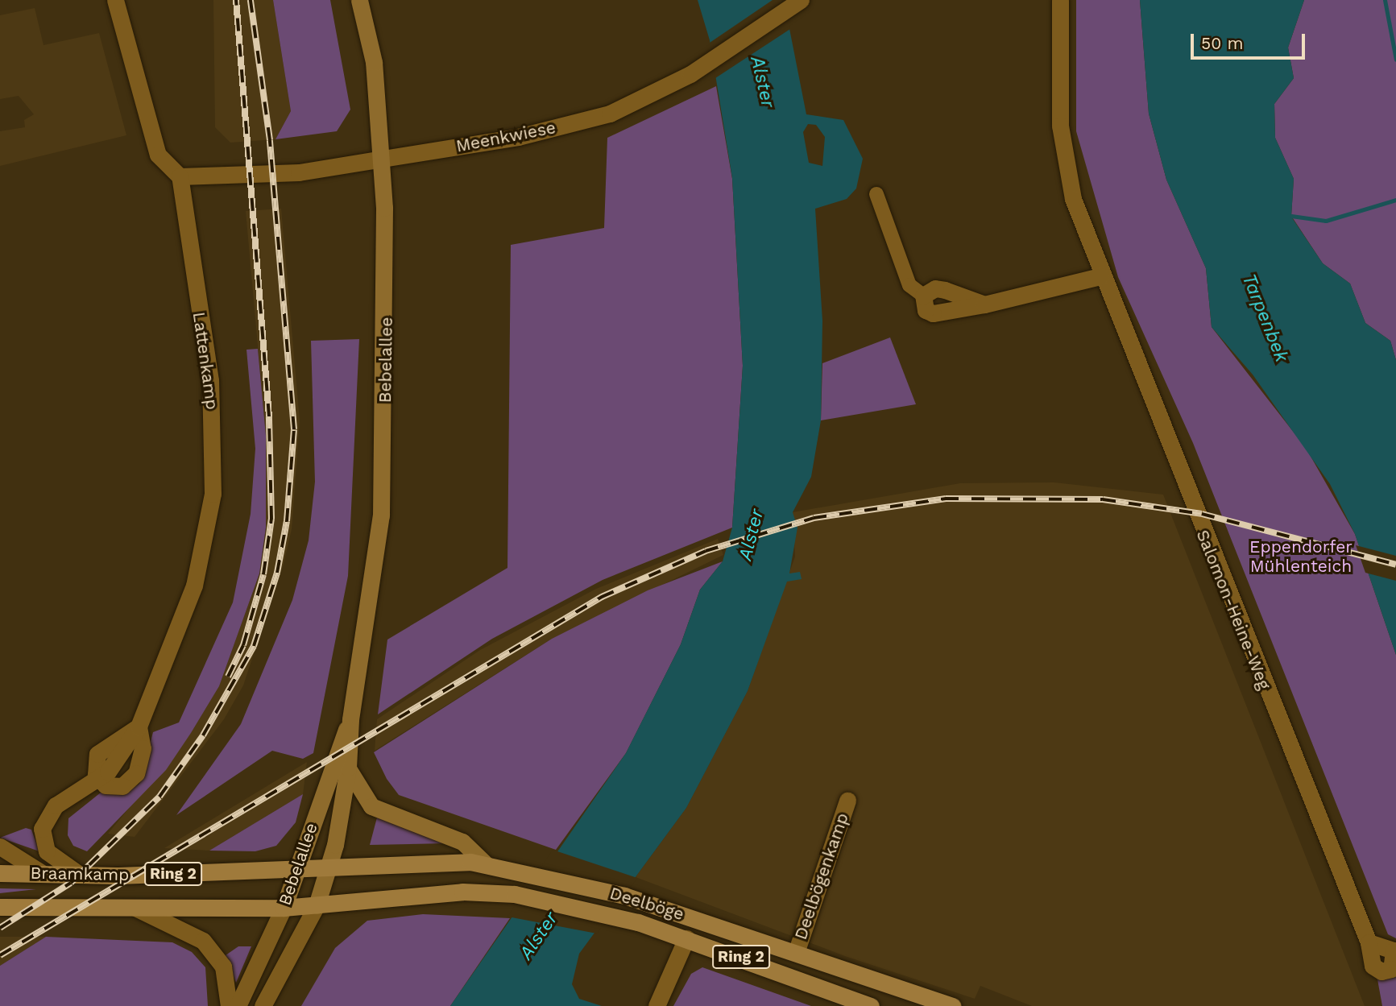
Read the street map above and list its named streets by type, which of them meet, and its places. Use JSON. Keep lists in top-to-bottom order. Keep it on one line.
{"streets":{"main road":["Bebelallee","Braamkamp","Ring 2","Deelböge"],"street":["Meenkwiese","Lattenkamp","Salomon-Heine-Weg","Deelbögenkamp"]},"crossings":[["Meenkwiese","Bebelallee"],["Meenkwiese","Lattenkamp"],["Bebelallee","Braamkamp"],["Bebelallee","Deelböge"],["Lattenkamp","Braamkamp"],["Braamkamp","Deelböge"],["Deelbögenkamp","Deelböge"]],"water":["Alster","Tarpenbek"],"parks":["Eppendorfer Mühlenteich"],"scale_bar":"50 m"}
